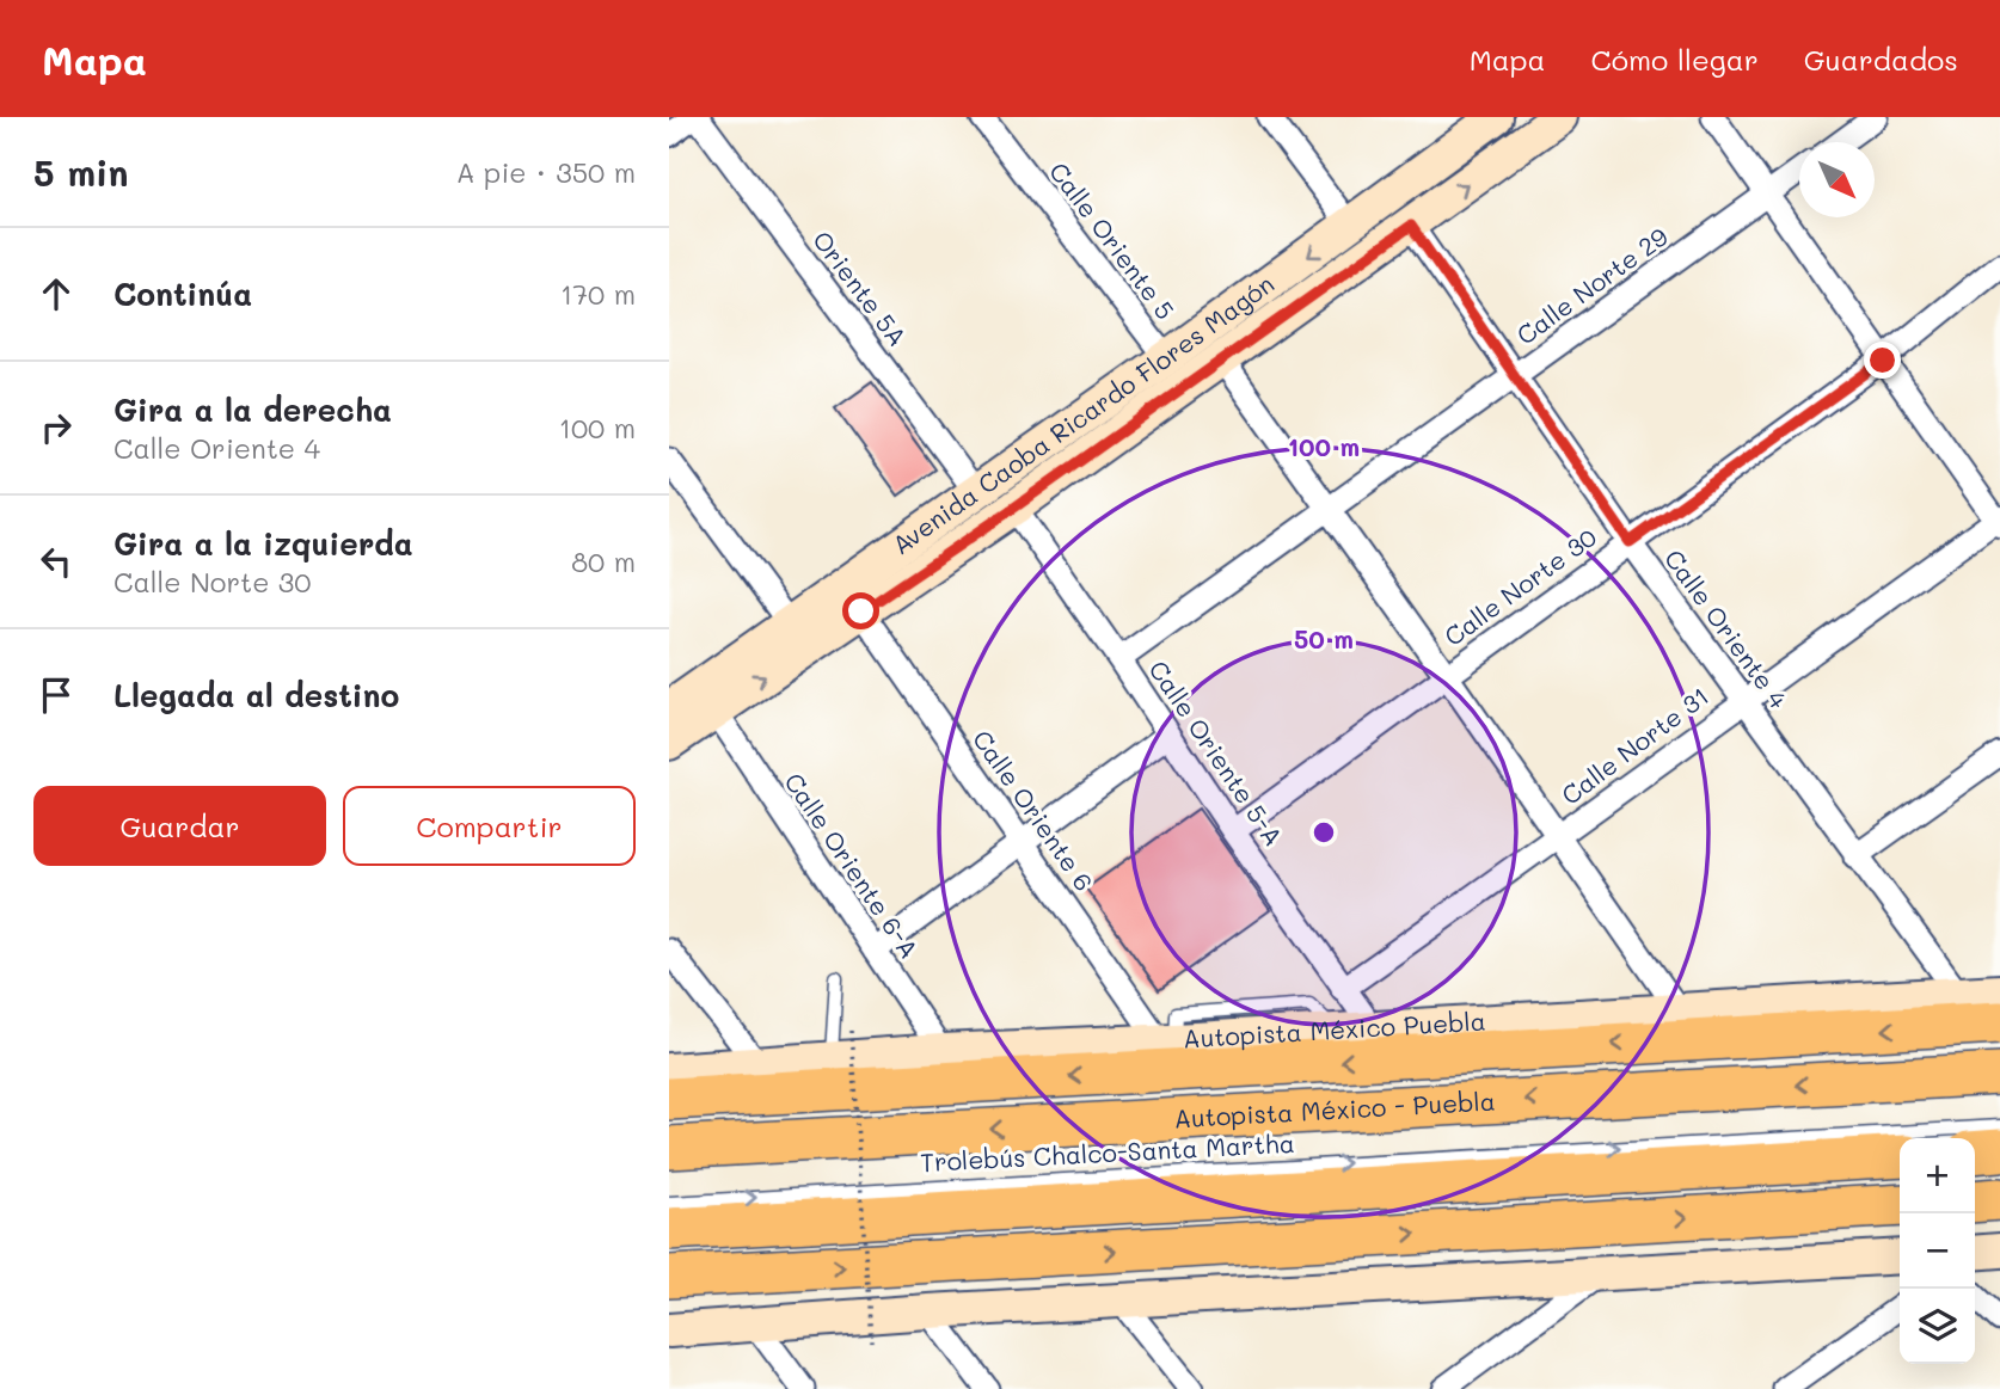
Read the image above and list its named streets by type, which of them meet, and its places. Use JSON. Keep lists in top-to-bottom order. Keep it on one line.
{"streets":{"highway":["Autopista México Puebla","Autopista México - Puebla"],"street":["Calle Oriente 5","Calle Norte 29","Oriente 5A","Avenida Caoba Ricardo Flores Magón","Calle Norte 30","Calle Oriente 4","Calle Norte 31","Calle Oriente 5-A","Calle Oriente 6","Calle Oriente 6-A"],"lane":["Trolebús Chalco-Santa Martha"]},"crossings":[["Calle Oriente 5","Avenida Caoba Ricardo Flores Magón"],["Calle Norte 29","Calle Oriente 4"],["Calle Norte 29","Calle Oriente 5-A"],["Oriente 5A","Avenida Caoba Ricardo Flores Magón"],["Avenida Caoba Ricardo Flores Magón","Calle Oriente 4"],["Avenida Caoba Ricardo Flores Magón","Calle Oriente 5-A"],["Avenida Caoba Ricardo Flores Magón","Calle Oriente 6"],["Avenida Caoba Ricardo Flores Magón","Calle Oriente 6-A"],["Calle Norte 30","Calle Oriente 4"],["Calle Norte 30","Calle Oriente 5-A"],["Calle Oriente 4","Calle Norte 31"],["Calle Oriente 4","Autopista México Puebla"],["Calle Norte 31","Calle Oriente 5-A"],["Calle Oriente 5-A","Autopista México Puebla"],["Calle Oriente 6","Autopista México Puebla"],["Calle Oriente 6-A","Autopista México Puebla"]],"north":"bottom right","page":{"header":"Mapa","nav":["Mapa","Cómo llegar","Guardados"],"heading":["5 min","A pie · 350 m"],"list":[["Continúa","170 m"],["Gira a la derecha","Calle Oriente 4","100 m"],["Gira a la izquierda","Calle Norte 30","80 m"],"Llegada al destino"],"buttons":["Guardar","Compartir"],"map_buttons":["+","−"]},"rings":["100 m","50 m"]}
